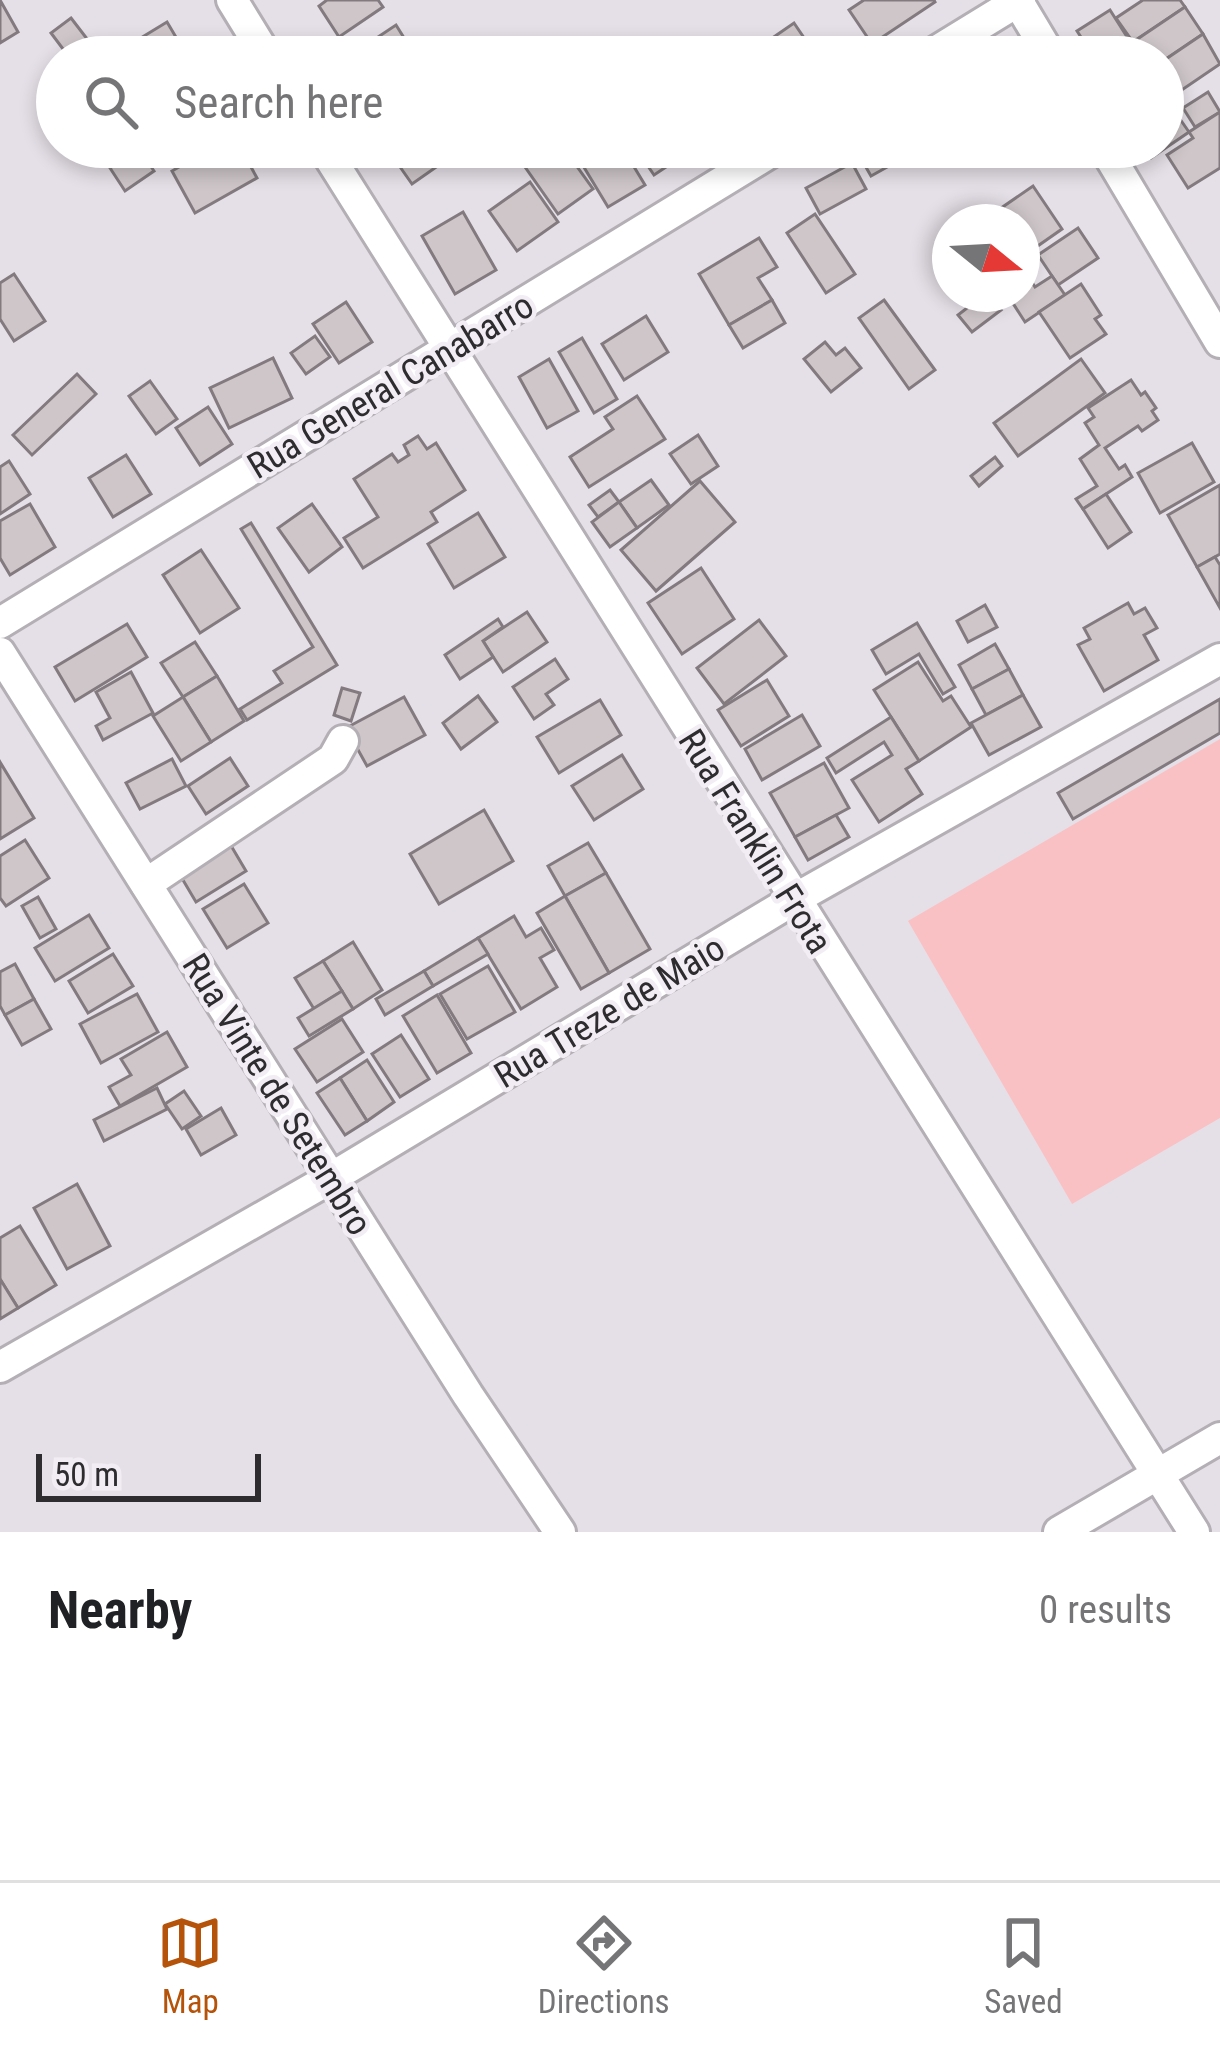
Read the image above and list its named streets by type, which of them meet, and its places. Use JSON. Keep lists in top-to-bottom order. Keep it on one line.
{"streets":{"street":["Rua General Canabarro","Rua Franklin Frota","Rua Treze de Maio","Rua Vinte de Setembro"]},"crossings":[["Rua General Canabarro","Rua Franklin Frota"],["Rua Franklin Frota","Rua Treze de Maio"],["Rua Treze de Maio","Rua Vinte de Setembro"]],"scale_bar":"50 m","north":"right","page":{"search":"Search here","scale":"50 m","heading":["Nearby","0 results"],"nav":["Map","Directions","Saved"]}}
